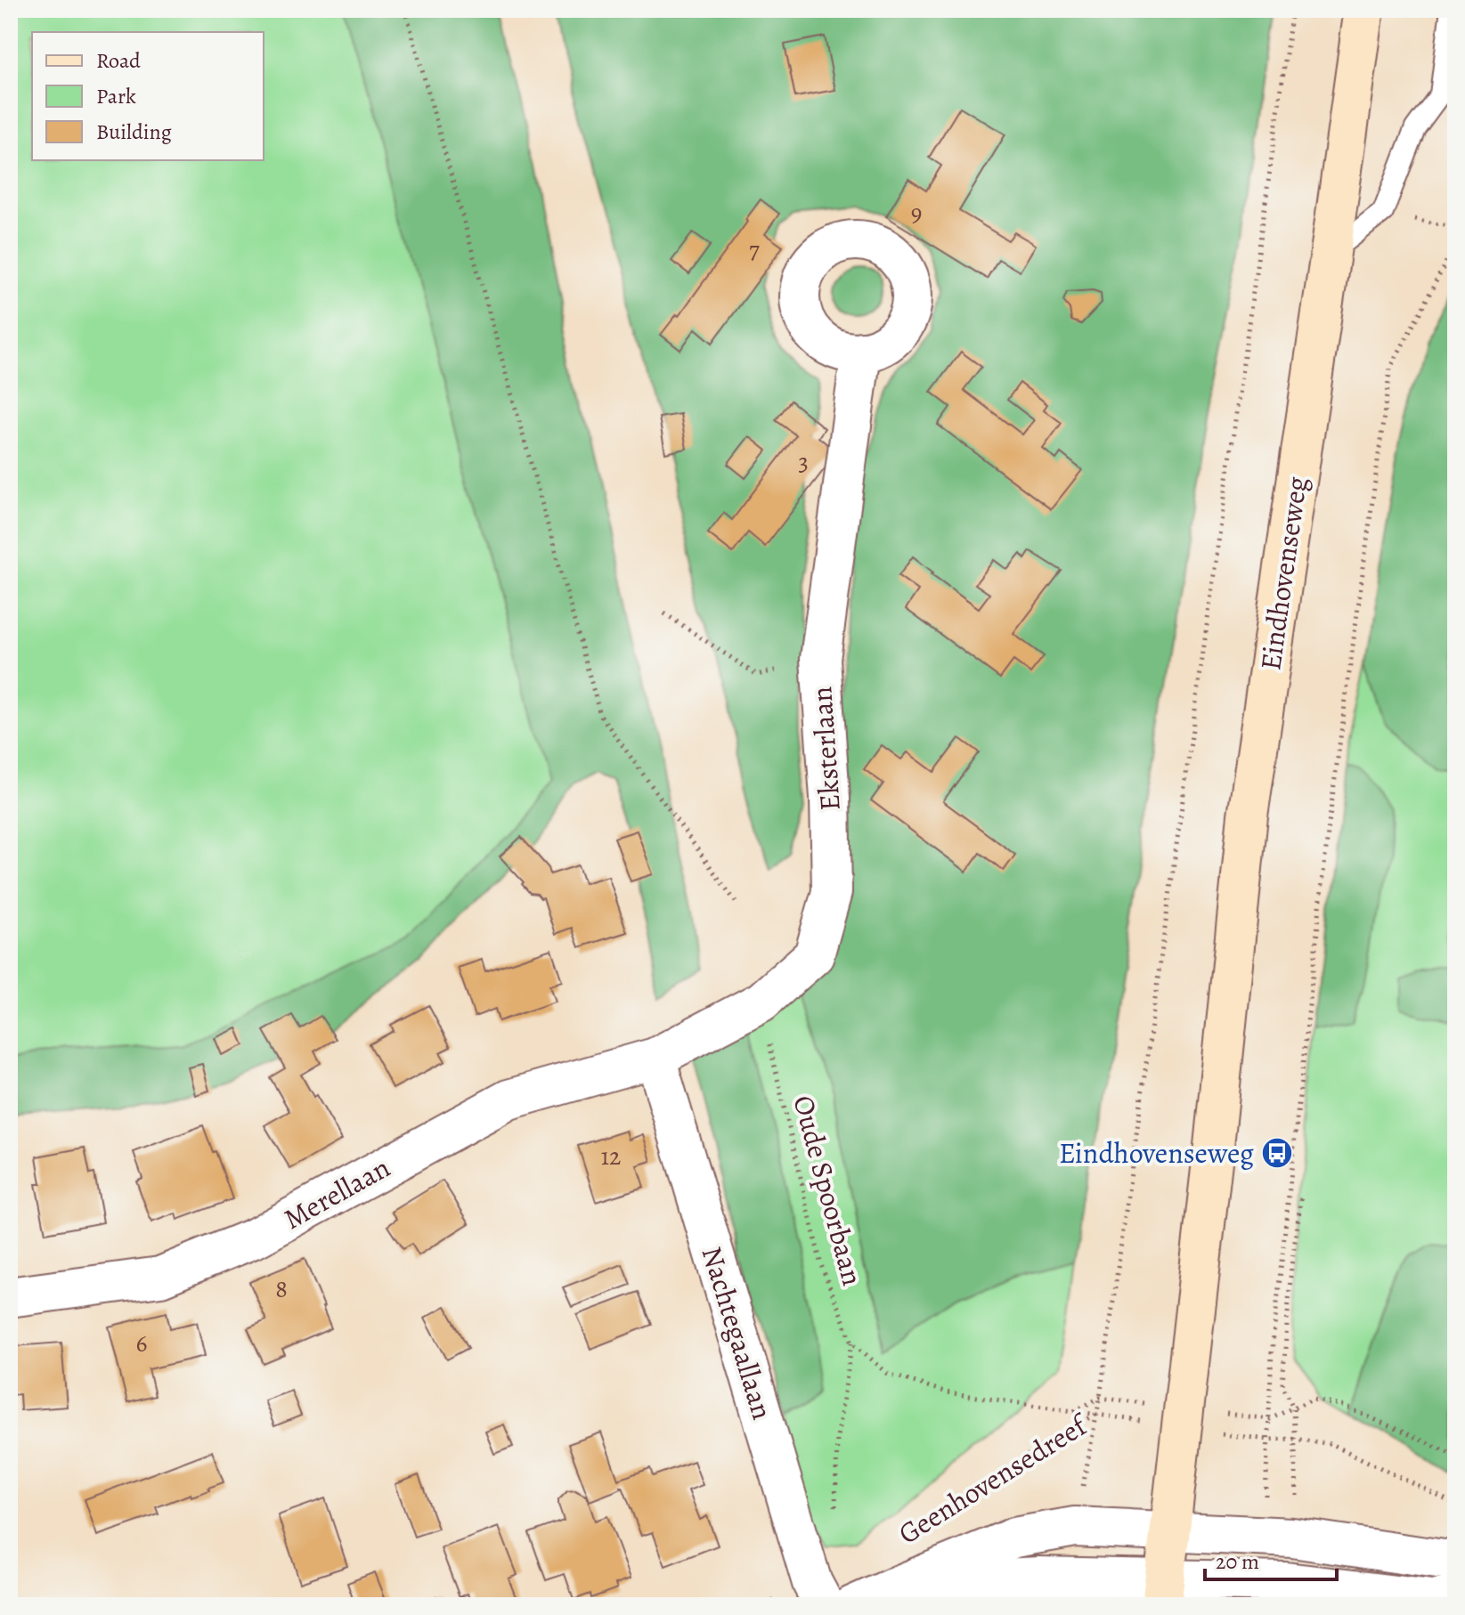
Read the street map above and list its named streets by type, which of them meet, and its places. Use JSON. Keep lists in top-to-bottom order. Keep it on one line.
{"streets":{"main road":["Eindhovenseweg"],"street":["Eksterlaan","Merellaan","Nachtegaallaan","Geenhovensedreef"],"path":["Oude Spoorbaan"]},"crossings":[["Eindhovenseweg","Geenhovensedreef"],["Eksterlaan","Oude Spoorbaan"],["Eksterlaan","Merellaan"],["Eksterlaan","Nachtegaallaan"],["Oude Spoorbaan","Geenhovensedreef"],["Merellaan","Nachtegaallaan"]],"places":{"bus stop":["Eindhovenseweg"]},"house_numbers":["9","7","3","12","8","6"],"legend":["Road","Park","Building"],"scale_bar":"20 m"}
